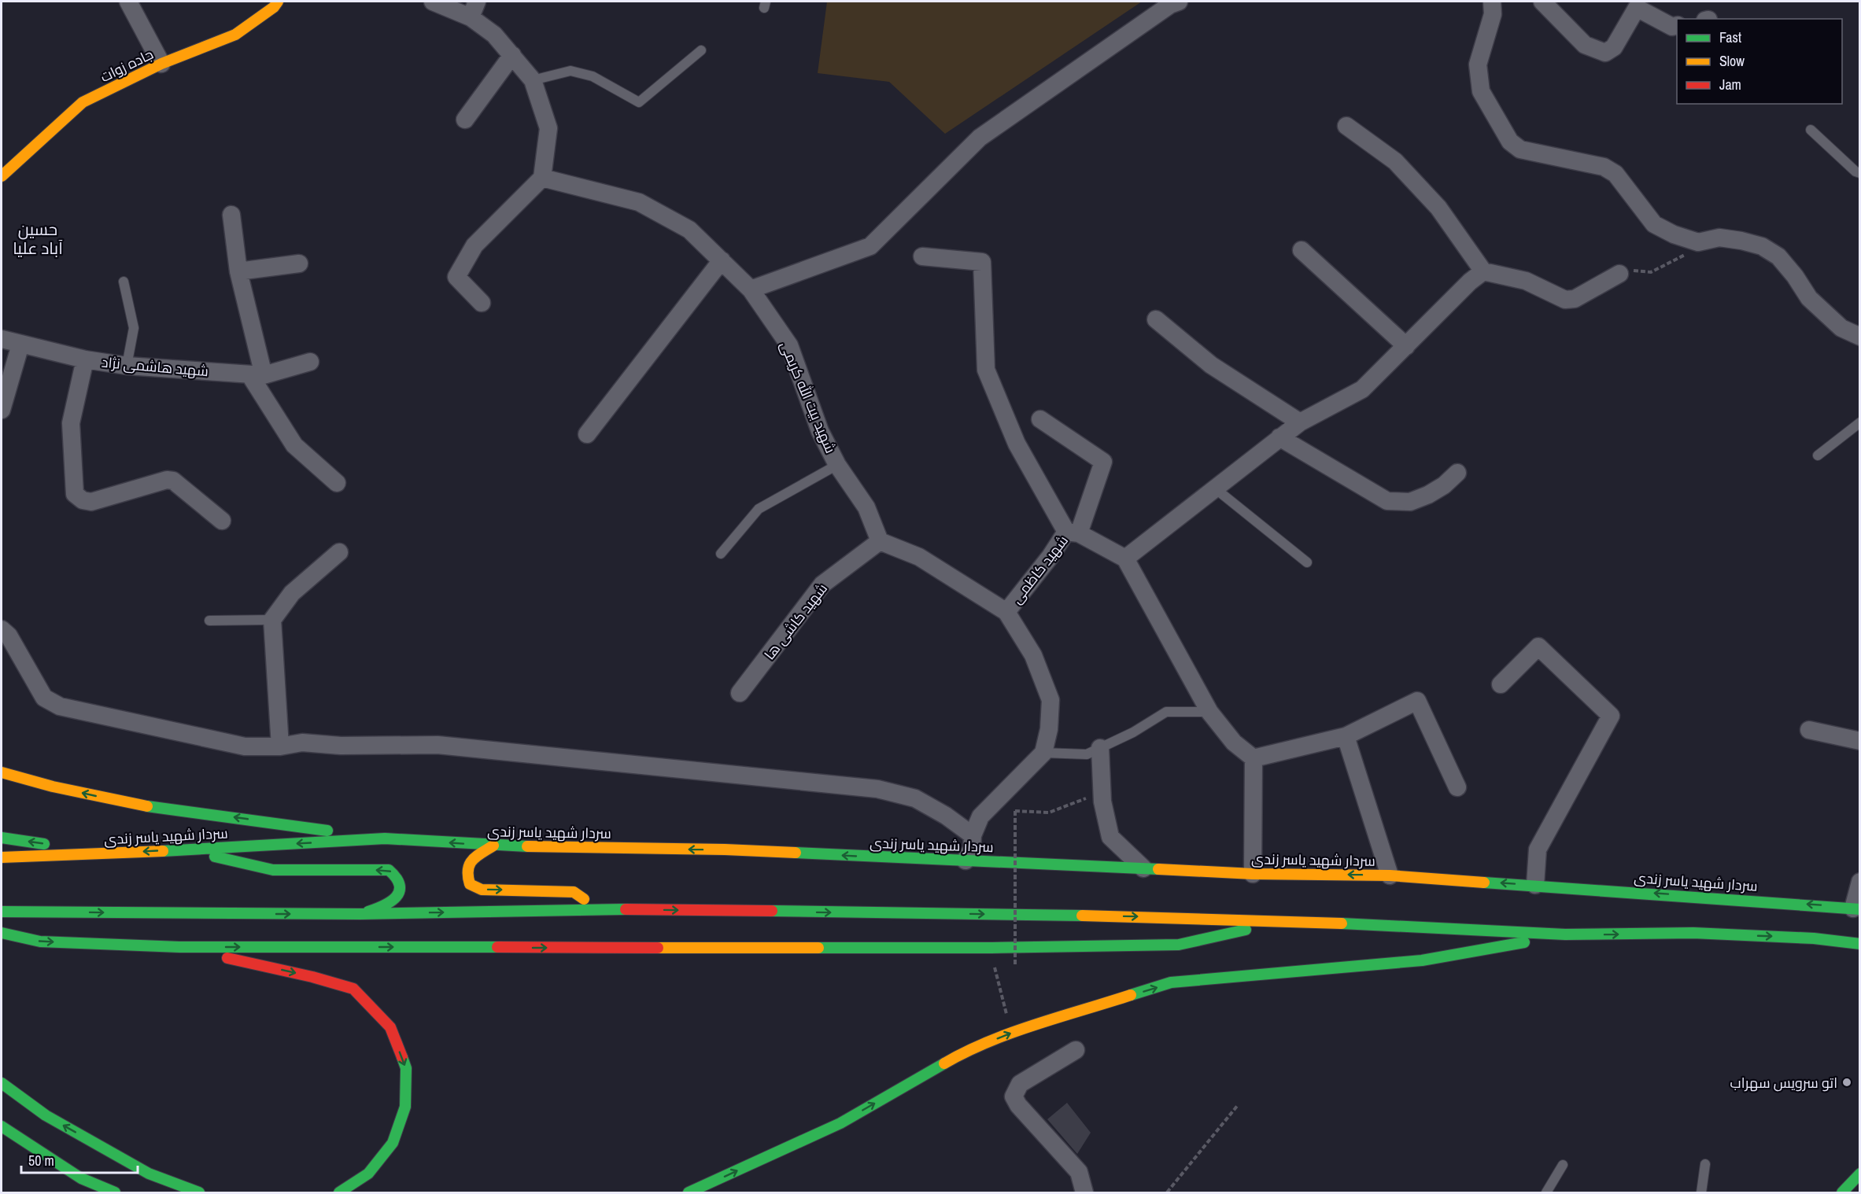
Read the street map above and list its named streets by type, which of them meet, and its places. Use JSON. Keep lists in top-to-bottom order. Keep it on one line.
{"streets":{"main road":["جاده زوات","سردار شهید یاسر زندی"],"street":["شهید هاشمی نژاد","شهید بیت الله کریمی","شهید کاظمی","شهید کاشی ها"]},"crossings":[["شهید بیت الله کریمی","شهید کاشی ها"]],"districts":["حسین آباد علیا"],"places":["اتو سرویس سهراب"],"legend":["Fast","Slow","Jam"],"scale_bar":"50 m"}
